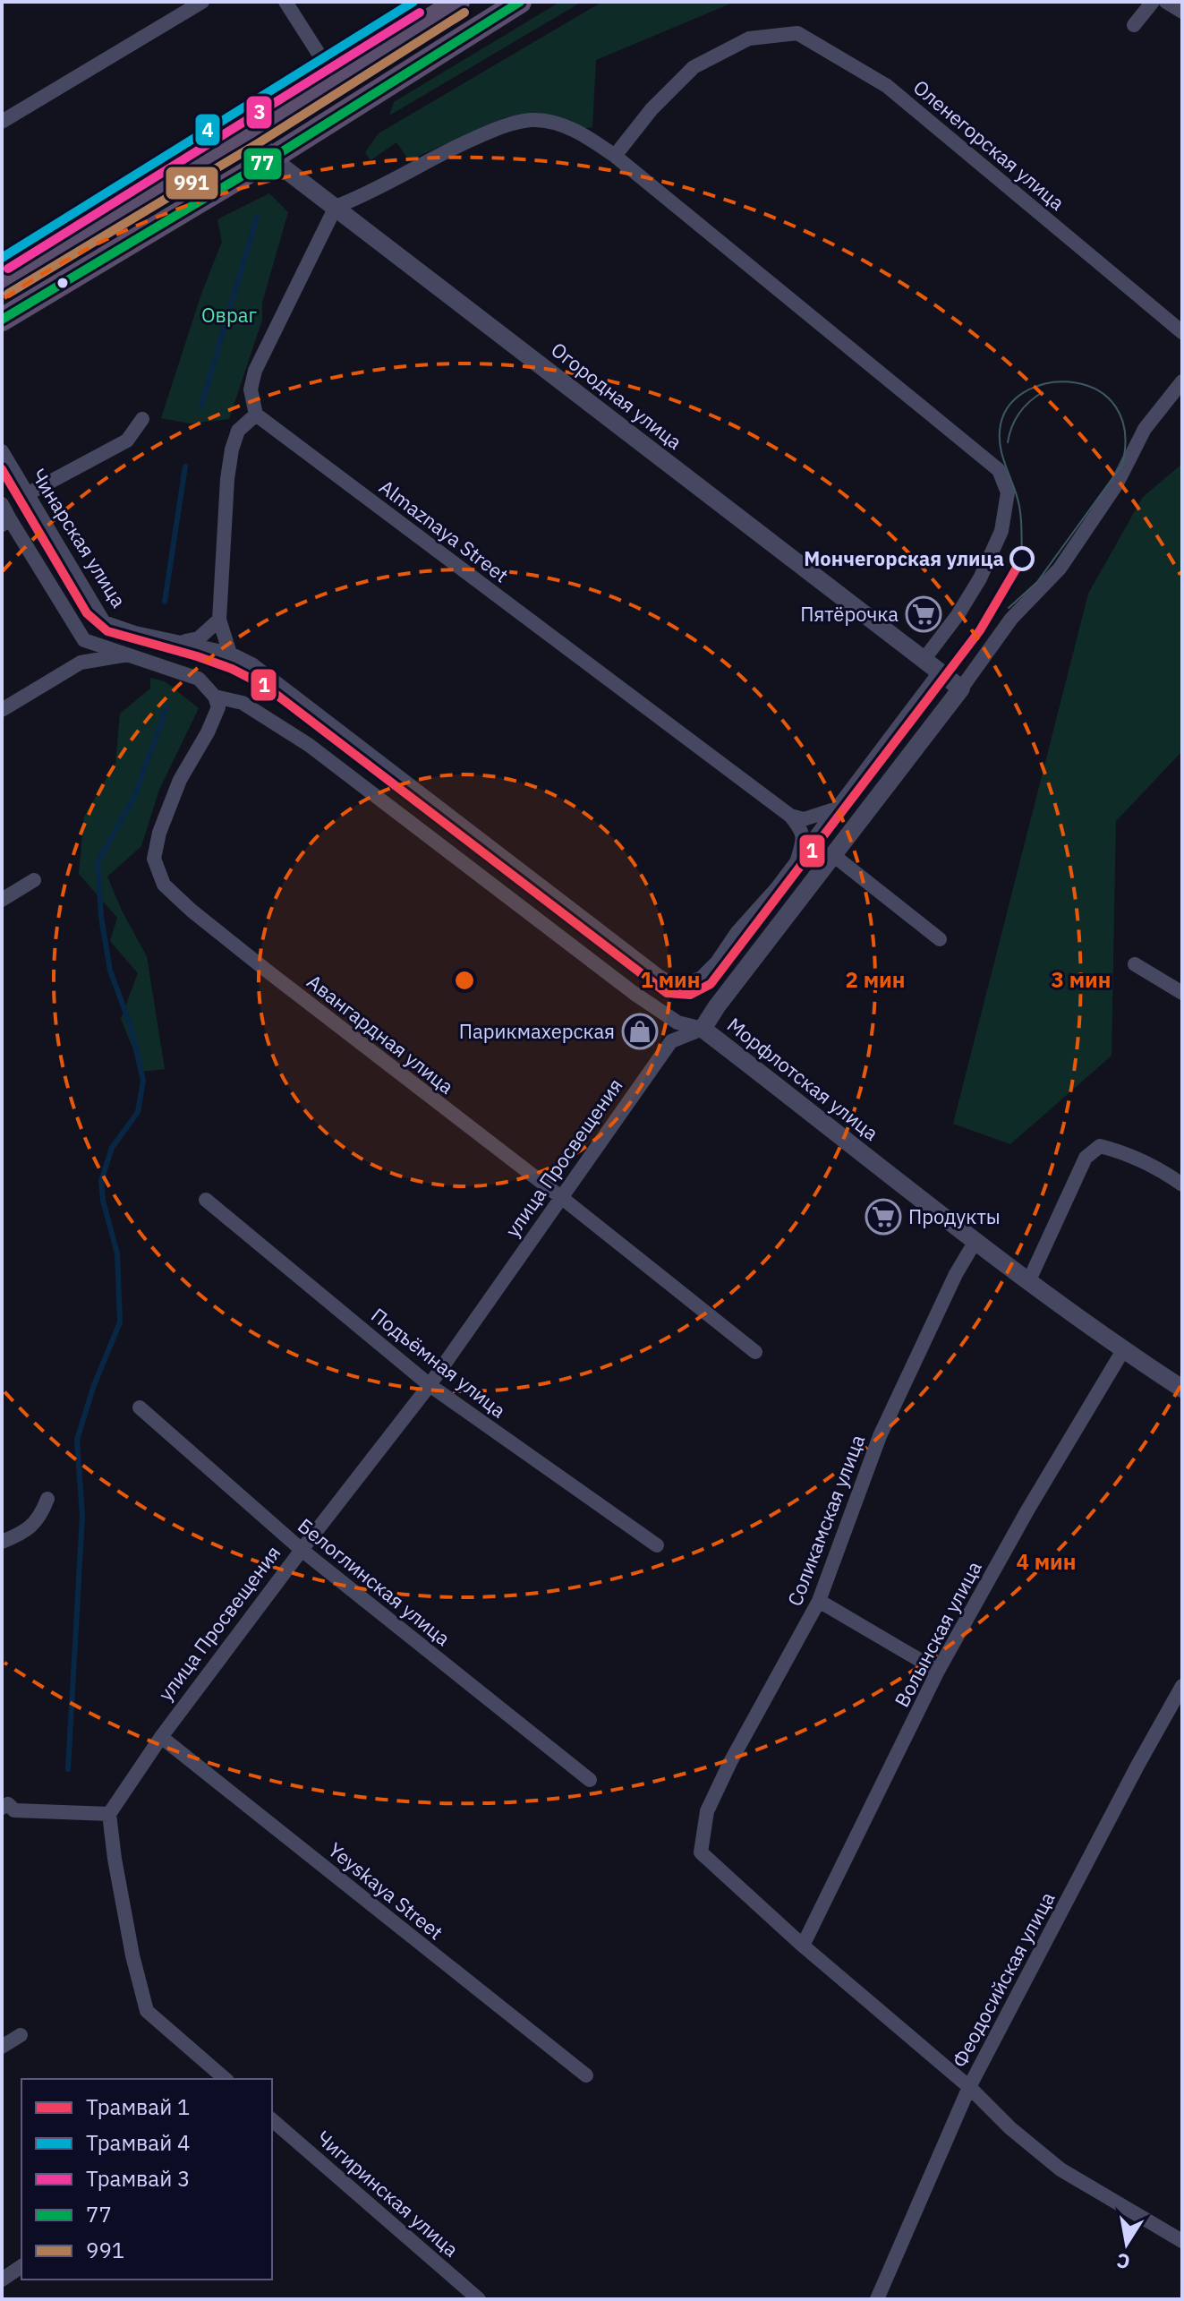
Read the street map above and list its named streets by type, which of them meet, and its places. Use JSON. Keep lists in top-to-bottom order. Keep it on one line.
{"streets":{"street":["Оленегорская улица","Огородная улица","Almaznaya Street","Чинарская улица","Авангардная улица","Морфлотская улица","улица Просвещения","Подъёмная улица","Соликамская улица","Белоглинская улица","Волынская улица","Yeyskaya Street","Феодосийская улица","Чигиринская улица"]},"crossings":[["Огородная улица","улица Просвещения"],["Авангардная улица","Морфлотская улица"],["Авангардная улица","улица Просвещения"],["Морфлотская улица","улица Просвещения"],["Морфлотская улица","Соликамская улица"],["Морфлотская улица","Волынская улица"],["улица Просвещения","Подъёмная улица"],["улица Просвещения","Белоглинская улица"],["улица Просвещения","Yeyskaya Street"],["Соликамская улица","Волынская улица"]],"parks":["Овраг"],"places":{"other":["Мончегорская улица"],"supermarket":["Пятёрочка","Продукты"],"shop":["Парикмахерская"]},"lines":["tram line 4","transit line 77","tram line 3","transit line 991","tram line 1"],"legend":["Трамвай 1","Трамвай 4","Трамвай 3","77","991"],"north":"bottom","rings":["1 мин","2 мин","3 мин","4 мин"]}
